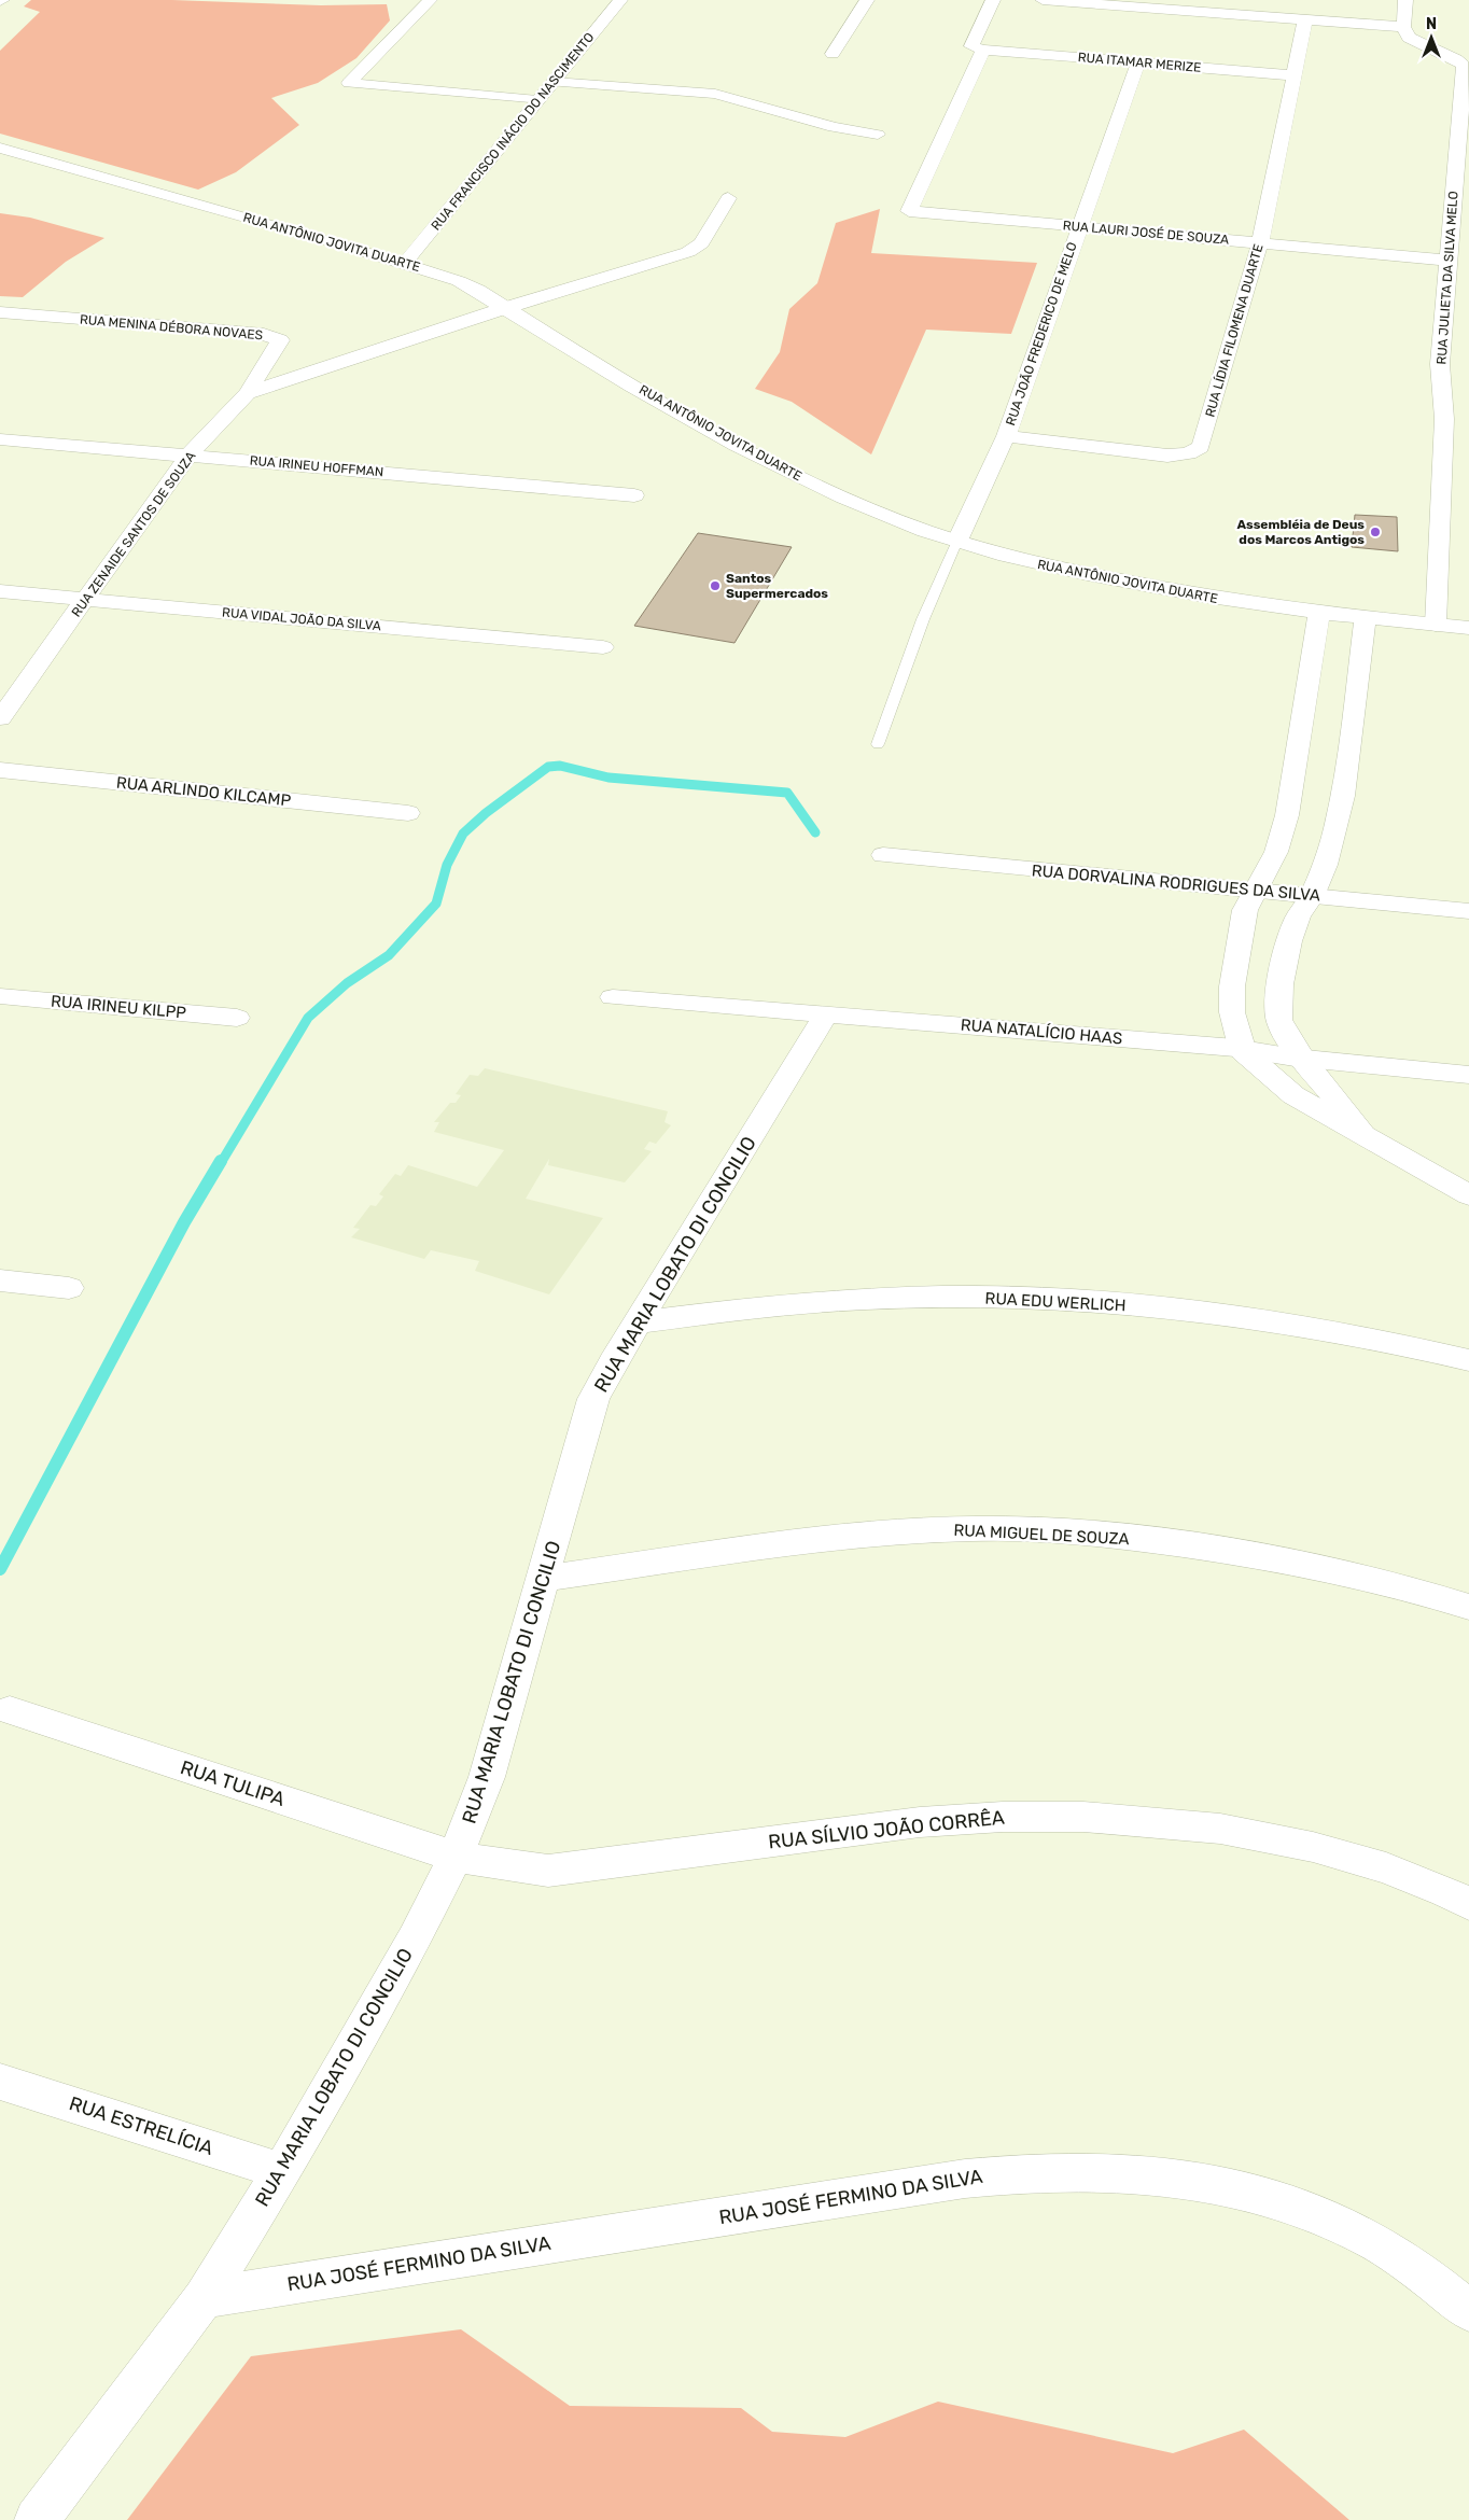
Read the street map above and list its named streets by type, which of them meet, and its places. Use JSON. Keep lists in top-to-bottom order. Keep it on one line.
{"streets":{"street":["RUA ITAMAR MERIZE","RUA FRANCISCO INÁCIO DO NASCIMENTO","RUA LAURI JOSÉ DE SOUZA","RUA ANTÔNIO JOVITA DUARTE","RUA JULIETA DA SILVA MELO","RUA MENINA DÉBORA NOVAES","RUA LÍDIA FILOMENA DUARTE","RUA JOÃO FREDERICO DE MELO","RUA IRINEU HOFFMAN","RUA ZENAIDE SANTOS DE SOUZA","RUA VIDAL JOÃO DA SILVA","RUA ARLINDO KILCAMP","RUA DORVALINA RODRIGUES DA SILVA","RUA IRINEU KILPP","RUA NATALÍCIO HAAS","RUA MARIA LOBATO DI CONCILIO","RUA EDU WERLICH","RUA MIGUEL DE SOUZA","RUA TULIPA","RUA SÍLVIO JOÃO CORRÊA","RUA ESTRELÍCIA","RUA JOSÉ FERMINO DA SILVA"]},"crossings":[["RUA ITAMAR MERIZE","RUA LAURI JOSÉ DE SOUZA"],["RUA ITAMAR MERIZE","RUA LÍDIA FILOMENA DUARTE"],["RUA ITAMAR MERIZE","RUA JOÃO FREDERICO DE MELO"],["RUA FRANCISCO INÁCIO DO NASCIMENTO","RUA ANTÔNIO JOVITA DUARTE"],["RUA LAURI JOSÉ DE SOUZA","RUA JULIETA DA SILVA MELO"],["RUA LAURI JOSÉ DE SOUZA","RUA LÍDIA FILOMENA DUARTE"],["RUA LAURI JOSÉ DE SOUZA","RUA JOÃO FREDERICO DE MELO"],["RUA ANTÔNIO JOVITA DUARTE","RUA JULIETA DA SILVA MELO"],["RUA ANTÔNIO JOVITA DUARTE","RUA JOÃO FREDERICO DE MELO"],["RUA ANTÔNIO JOVITA DUARTE","RUA ZENAIDE SANTOS DE SOUZA"],["RUA MENINA DÉBORA NOVAES","RUA ZENAIDE SANTOS DE SOUZA"],["RUA LÍDIA FILOMENA DUARTE","RUA JOÃO FREDERICO DE MELO"],["RUA IRINEU HOFFMAN","RUA ZENAIDE SANTOS DE SOUZA"],["RUA ZENAIDE SANTOS DE SOUZA","RUA VIDAL JOÃO DA SILVA"],["RUA NATALÍCIO HAAS","RUA MARIA LOBATO DI CONCILIO"],["RUA MARIA LOBATO DI CONCILIO","RUA EDU WERLICH"],["RUA MARIA LOBATO DI CONCILIO","RUA MIGUEL DE SOUZA"],["RUA MARIA LOBATO DI CONCILIO","RUA TULIPA"],["RUA MARIA LOBATO DI CONCILIO","RUA SÍLVIO JOÃO CORRÊA"],["RUA MARIA LOBATO DI CONCILIO","RUA ESTRELÍCIA"],["RUA MARIA LOBATO DI CONCILIO","RUA JOSÉ FERMINO DA SILVA"],["RUA TULIPA","RUA SÍLVIO JOÃO CORRÊA"]],"places":["Assembléia de Deus dos Marcos Antigos","Santos Supermercados"],"north":"top"}
